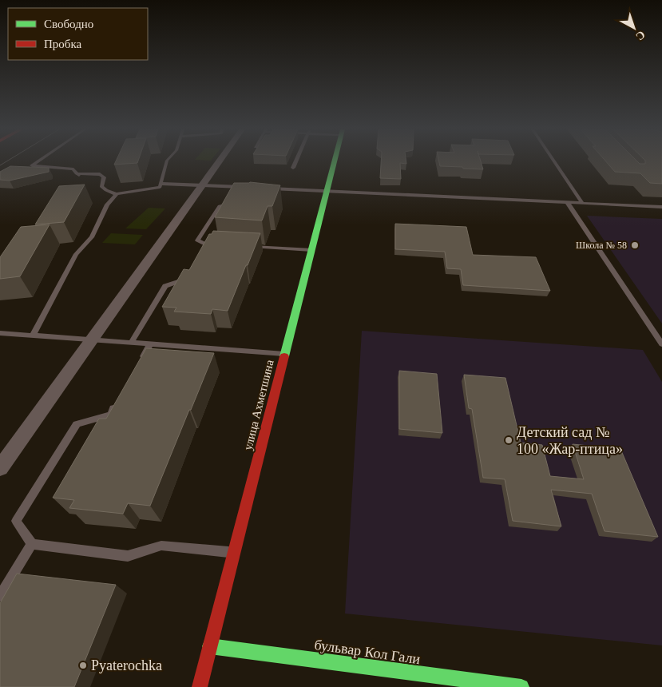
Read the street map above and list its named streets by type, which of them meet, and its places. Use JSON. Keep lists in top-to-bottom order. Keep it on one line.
{"streets":{"street":["улица Ахметшина","бульвар Кол Гали"]},"crossings":[["улица Ахметшина","бульвар Кол Гали"]],"places":["Школа № 58","Детский сад № 100 «Жар-птица»","Pyaterochka"],"legend":["Свободно","Пробка"],"north":"bottom right"}
